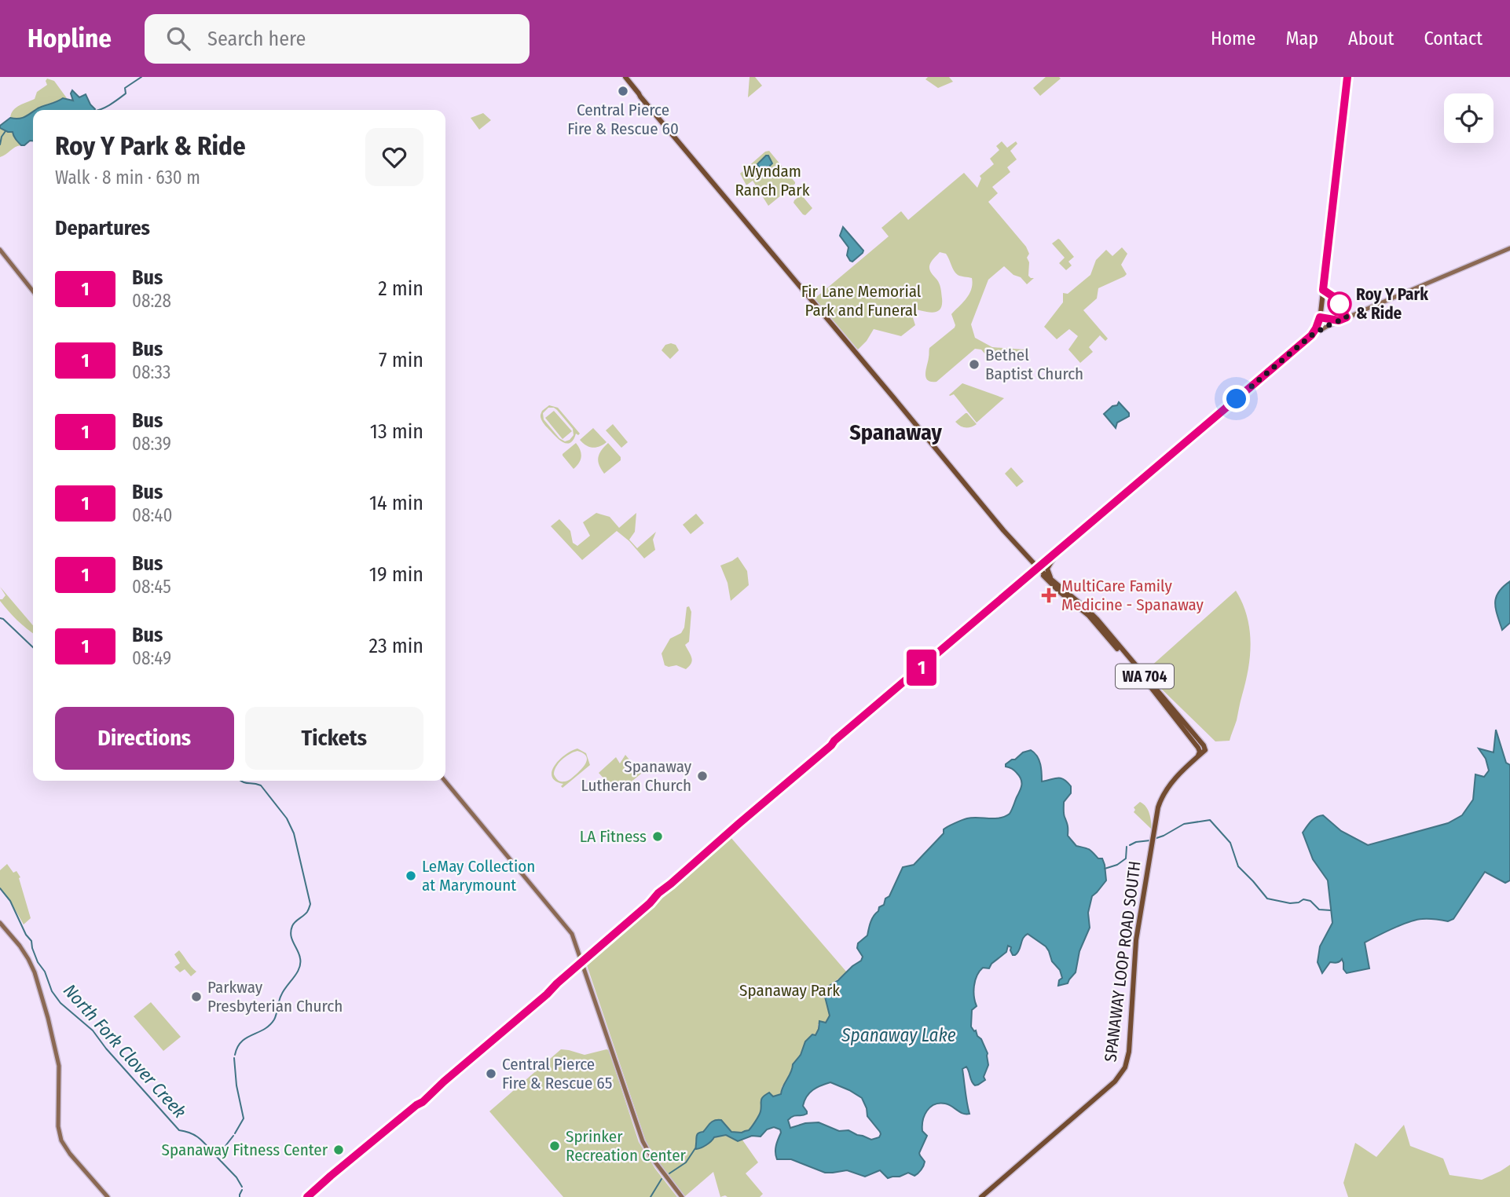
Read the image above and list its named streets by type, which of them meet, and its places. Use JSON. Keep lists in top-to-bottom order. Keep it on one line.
{"streets":{"main road":["WA 704","SPANAWAY LOOP ROAD SOUTH"]},"crossings":[["WA 704","SPANAWAY LOOP ROAD SOUTH"]],"districts":["Spanaway"],"water":["Spanaway Lake","North Fork Clover Creek"],"parks":["Wyndam Ranch Park","Fir Lane Memorial Park and Funeral","Spanaway Park"],"places":{"other":["Central Pierce Fire & Rescue 60","Roy Y Park & Ride","Bethel Baptist Church","Spanaway Lutheran Church","LA Fitness","LeMay Collection at Marymount","Parkway Presbyterian Church","Central Pierce Fire & Rescue 65","Sprinker Recreation Center","Spanaway Fitness Center"],"health":["MultiCare Family Medicine - Spanaway"]},"lines":["bus line 1"],"page":{"header":"Hopline","search":"Search here","nav":["Home","Map","About","Contact"],"on_map":"1","heading":[["Roy Y Park & Ride","Walk · 8 min · 630 m"],"Departures"],"list":[{"mark":"1","name":"Bus","note":"08:28","value":"2 min"},{"mark":"1","name":"Bus","note":"08:33","value":"7 min"},{"mark":"1","name":"Bus","note":"08:39","value":"13 min"},{"mark":"1","name":"Bus","note":"08:40","value":"14 min"},{"mark":"1","name":"Bus","note":"08:45","value":"19 min"},{"mark":"1","name":"Bus","note":"08:49","value":"23 min"}],"buttons":["Directions","Tickets"]}}
